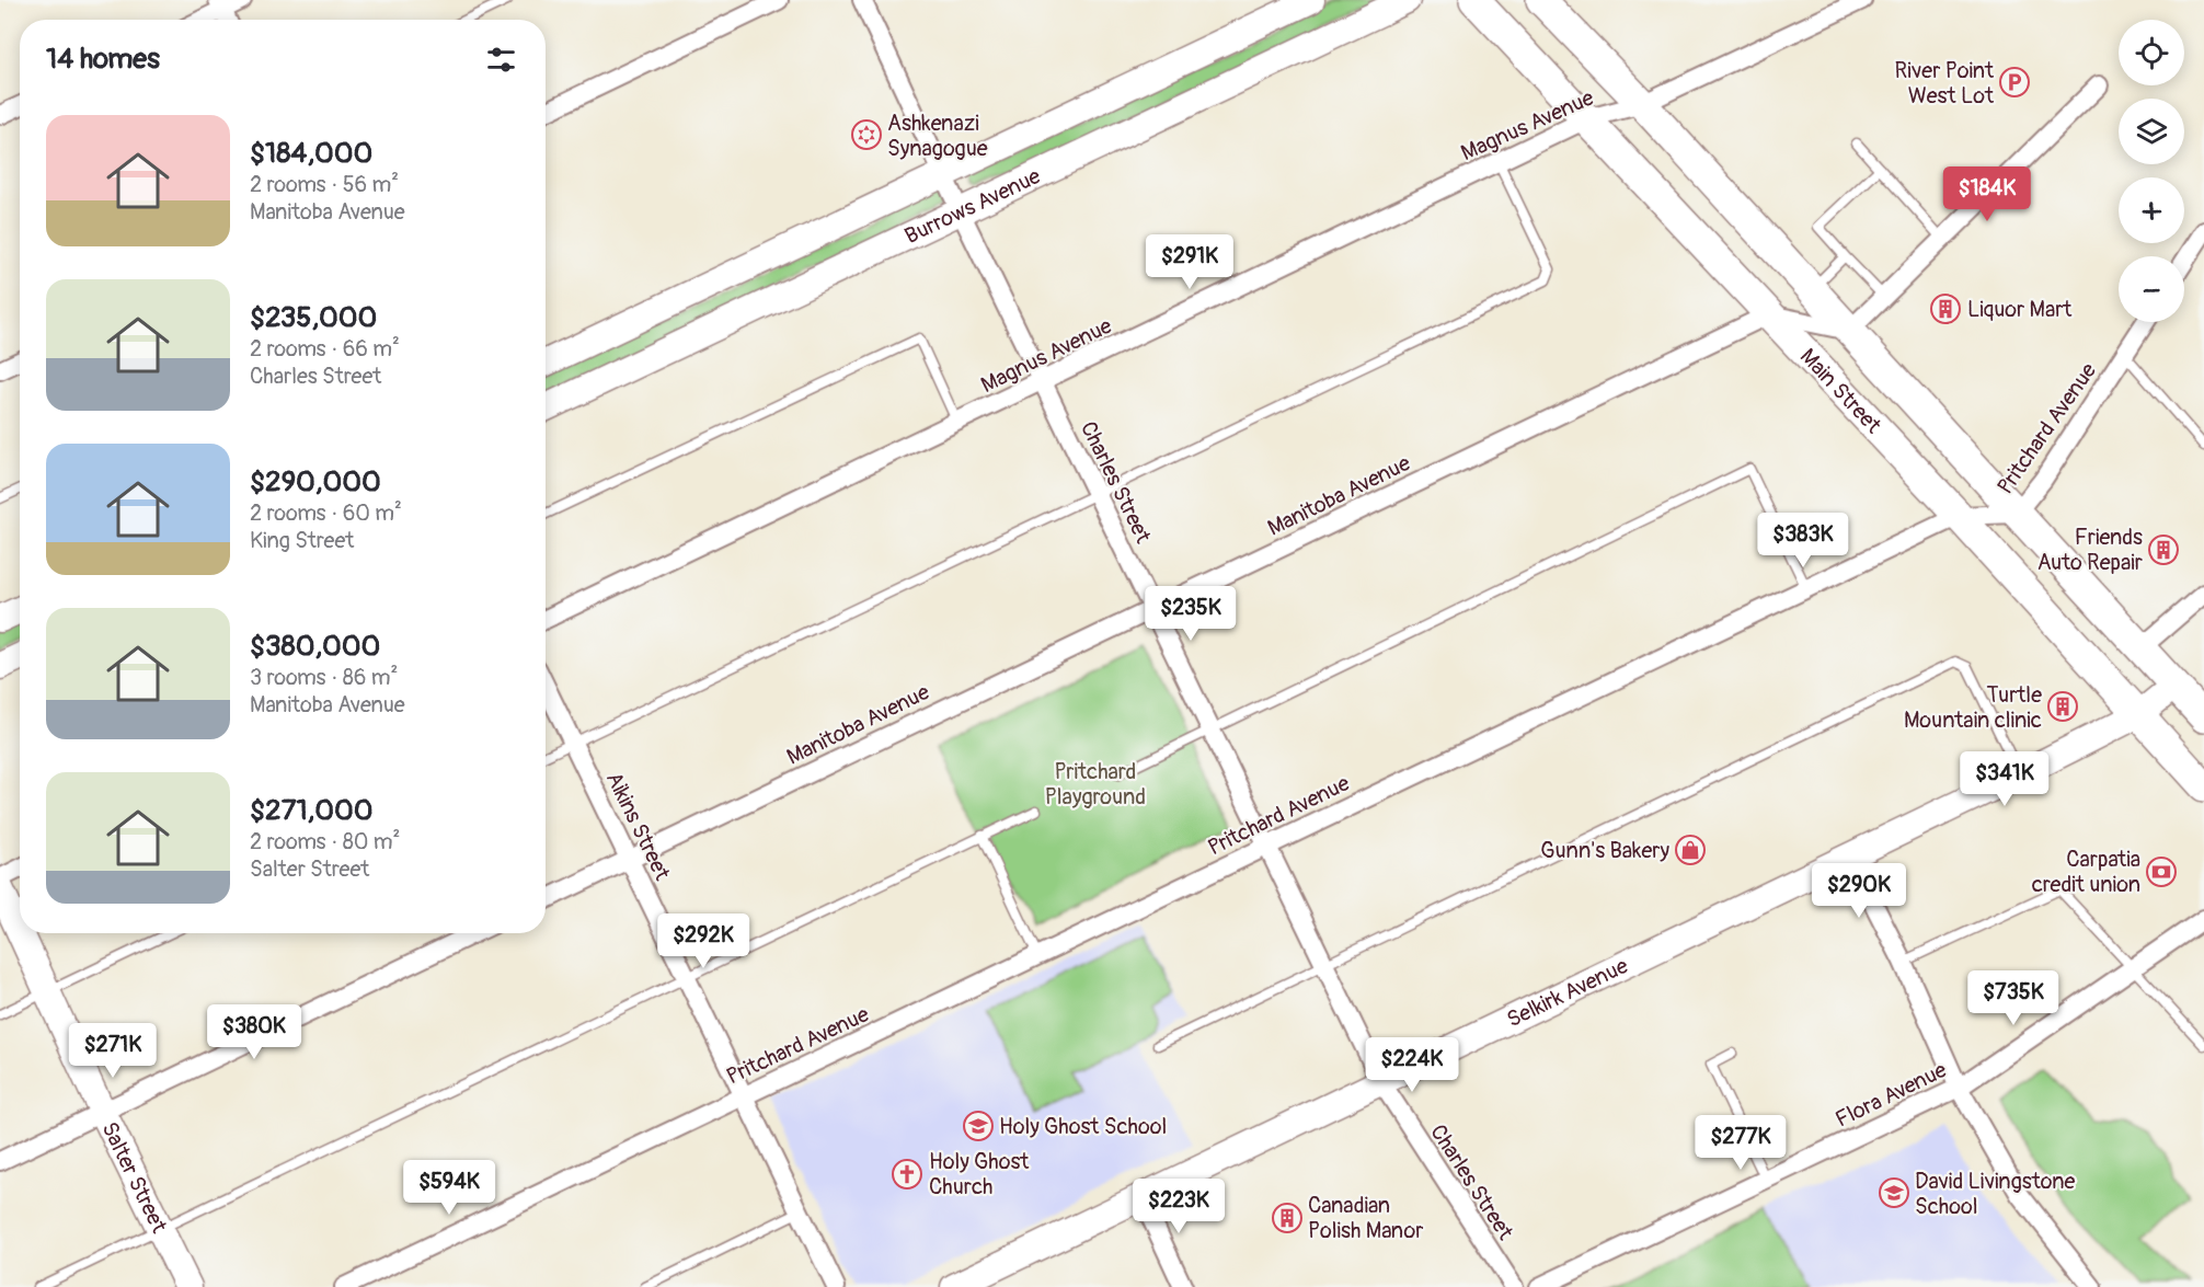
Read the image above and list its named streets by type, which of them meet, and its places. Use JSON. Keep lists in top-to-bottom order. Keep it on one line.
{"streets":{"main road":["Main Street"],"street":["Magnus Avenue","Burrows Avenue","Pritchard Avenue","Charles Street","Manitoba Avenue","Aikins Street","Selkirk Avenue","Flora Avenue","Salter Street"]},"crossings":[["Magnus Avenue","Main Street"],["Magnus Avenue","Charles Street"],["Burrows Avenue","Charles Street"],["Main Street","Pritchard Avenue"],["Main Street","Manitoba Avenue"],["Main Street","Selkirk Avenue"],["Pritchard Avenue","Charles Street"],["Pritchard Avenue","Aikins Street"],["Charles Street","Manitoba Avenue"],["Charles Street","Selkirk Avenue"],["Manitoba Avenue","Aikins Street"]],"parks":["Pritchard Playground"],"places":{"parking":["River Point West Lot"],"synagogue":["Ashkenazi Synagogue"],"building":["Liquor Mart","Friends Auto Repair","Turtle Mountain clinic","Canadian Polish Manor"],"shop":["Gunn's Bakery"],"bank":["Carpatia credit union"],"school or university":["Holy Ghost School","David Livingstone School"],"church":["Holy Ghost Church"]},"page":{"map_buttons":["+","−"],"heading":"14 homes","list":[{"name":"$184,000","note":"2 rooms · 56 m² · Manitoba Avenue"},{"name":"$235,000","note":"2 rooms · 66 m² · Charles Street"},{"name":"$290,000","note":"2 rooms · 60 m² · King Street"},{"name":"$380,000","note":"3 rooms · 86 m² · Manitoba Avenue"},{"name":"$271,000","note":"2 rooms · 80 m² · Salter Street"}],"price":["$184K","$291K","$383K","$235K","$341K","$290K","$292K","$735K","$380K","$271K","$224K","$277K","$594K","$223K"]}}
